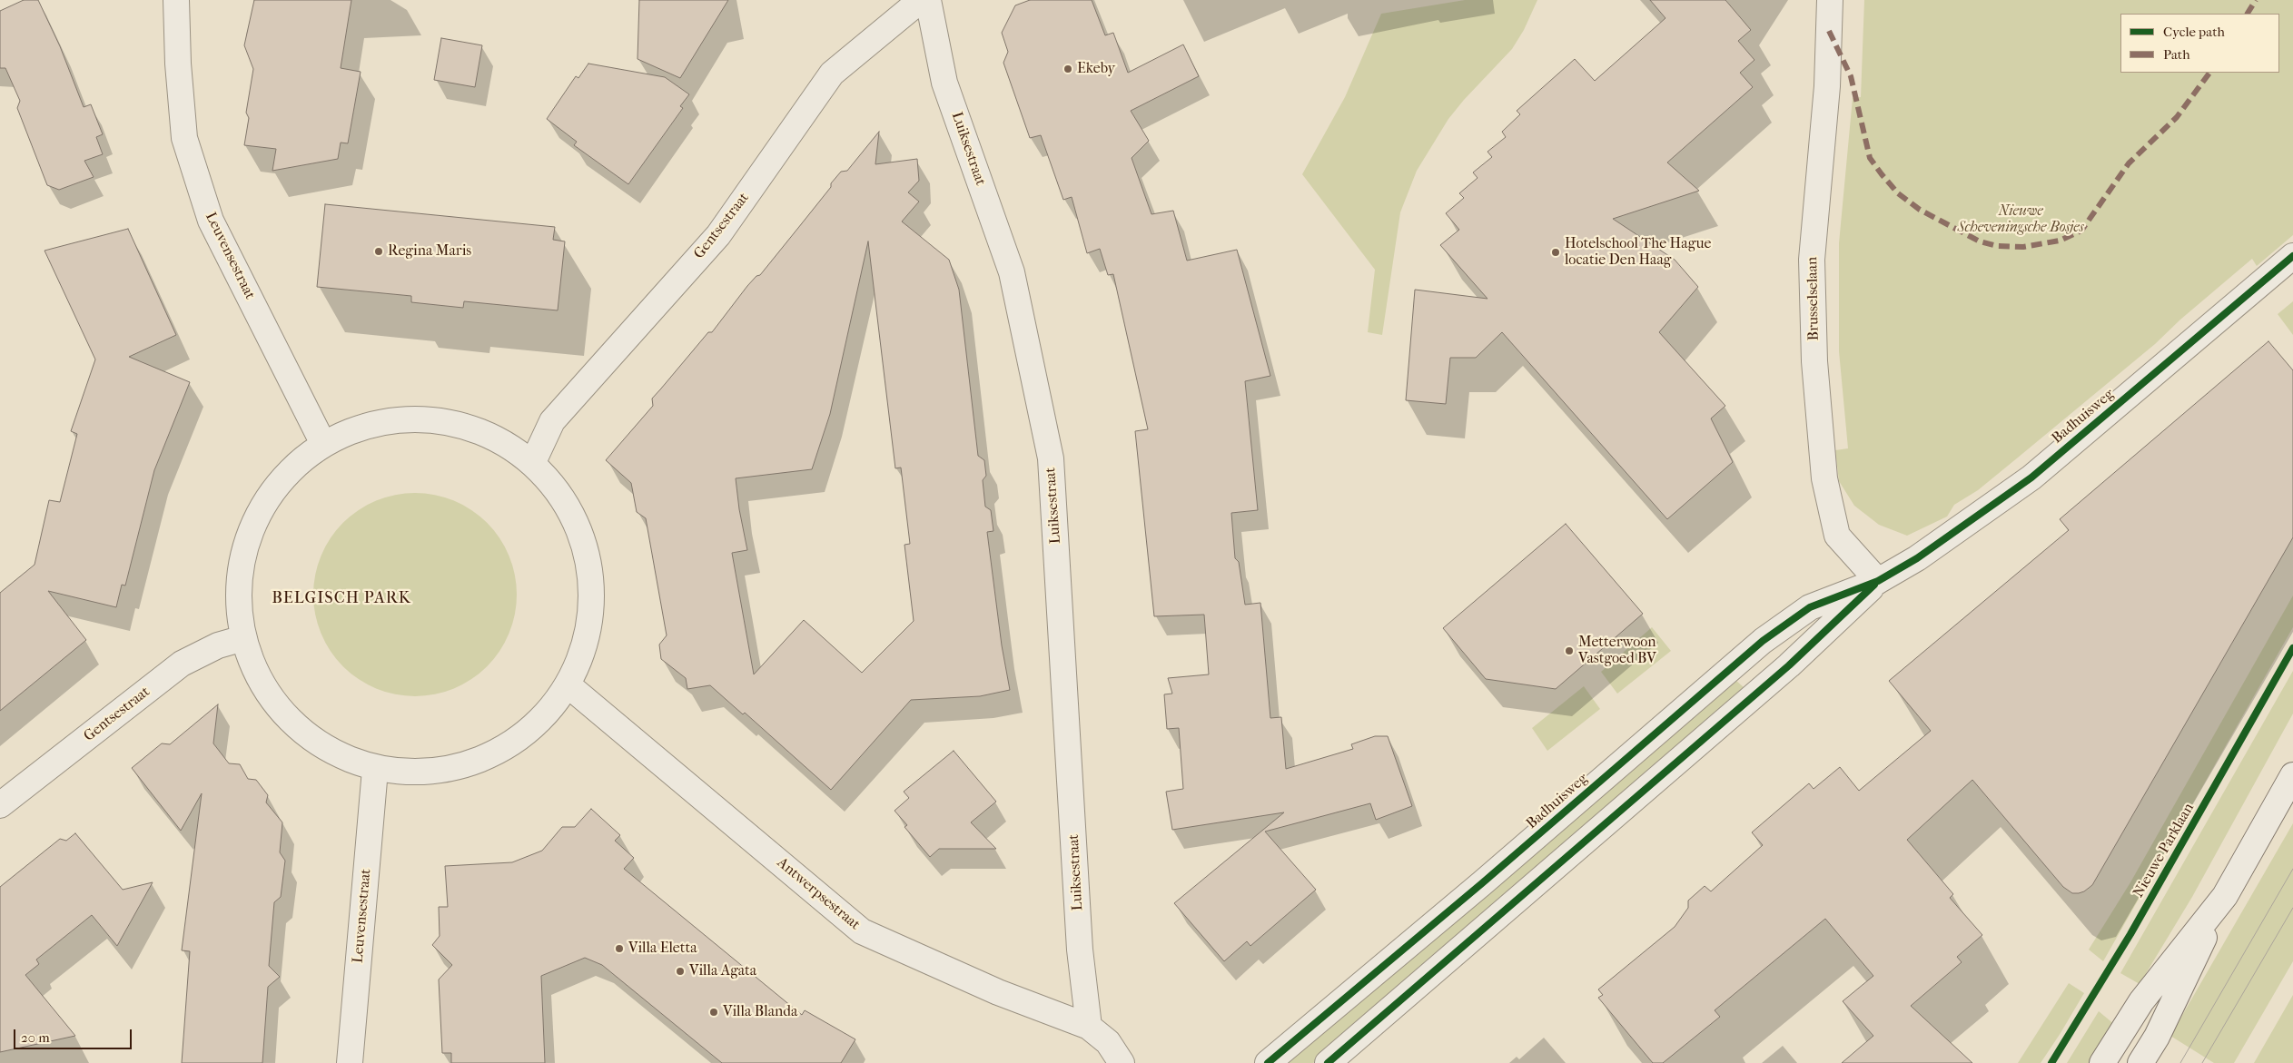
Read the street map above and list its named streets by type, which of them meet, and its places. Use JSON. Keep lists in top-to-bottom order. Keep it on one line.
{"streets":{"street":["Luiksestraat","Gentsestraat","Leuvensestraat","Brusselselaan","Badhuisweg","Antwerpsestraat"],"cycle path":["Nieuwe Parklaan"]},"crossings":[["Luiksestraat","Antwerpsestraat"],["Brusselselaan","Badhuisweg"]],"districts":["BELGISCH PARK"],"parks":["Nieuwe Scheveningsche Bosjes"],"places":["Ekeby","Regina Maris","Hotelschool The Hague locatie Den Haag","Metterwoon Vastgoed BV","Villa Eletta","Villa Agata","Villa Blanda"],"legend":["Cycle path","Path"],"scale_bar":"20 m"}
